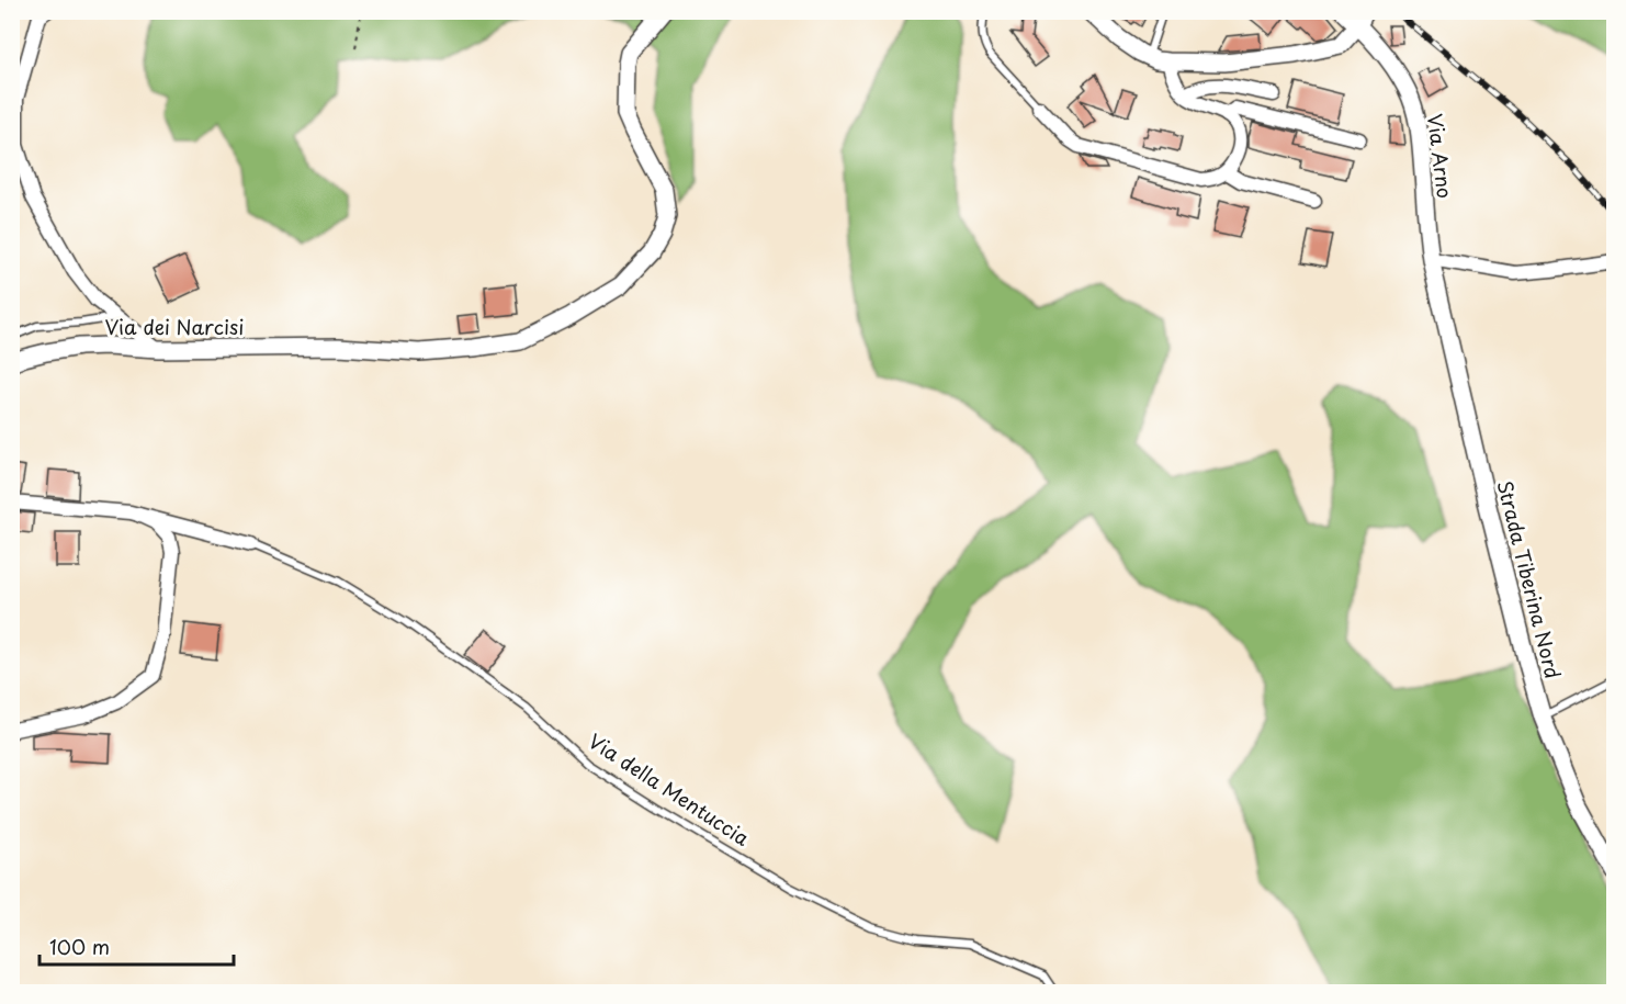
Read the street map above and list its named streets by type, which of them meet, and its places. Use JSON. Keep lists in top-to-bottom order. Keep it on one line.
{"streets":{"street":["Via Arno","Via dei Narcisi","Strada Tiberina Nord","Via della Mentuccia"]},"crossings":[["Via Arno","Strada Tiberina Nord"]],"scale_bar":"100 m"}
